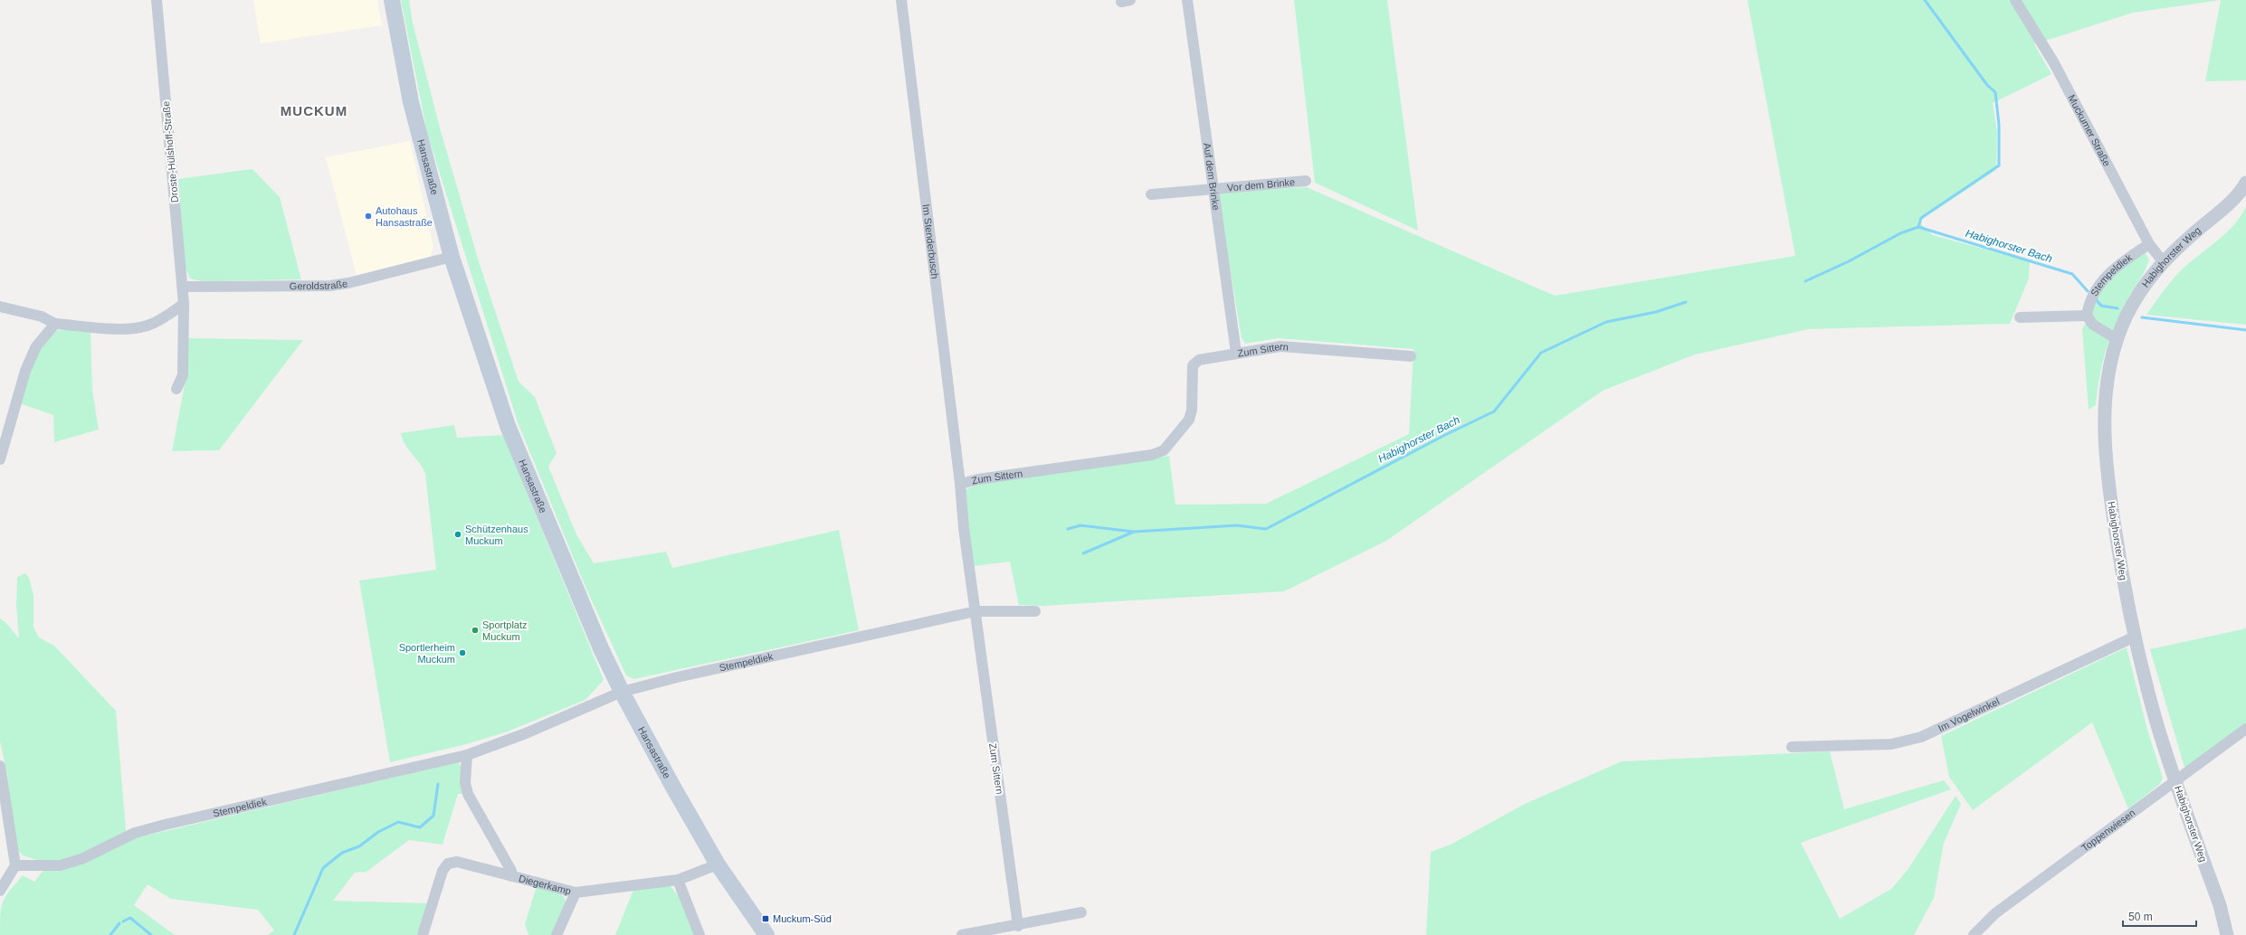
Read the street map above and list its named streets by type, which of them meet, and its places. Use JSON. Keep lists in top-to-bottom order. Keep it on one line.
{"streets":{"main road":["Hansastraße"],"street":["Muckumer Straße","Droste-Hülshoff-Straße","Auf dem Brinke","Vor dem Brinke","Im Stenderbusch","Habighorster Weg","Stempeldiek","Geroldstraße","Zum Sittern","Im Vogelwinkel","Toppenwiesen","Diegerkamp"]},"crossings":[["Muckumer Straße","Habighorster Weg"],["Muckumer Straße","Stempeldiek"],["Droste-Hülshoff-Straße","Geroldstraße"],["Hansastraße","Stempeldiek"],["Hansastraße","Geroldstraße"],["Hansastraße","Diegerkamp"],["Auf dem Brinke","Vor dem Brinke"],["Auf dem Brinke","Zum Sittern"],["Im Stenderbusch","Zum Sittern"],["Habighorster Weg","Im Vogelwinkel"],["Habighorster Weg","Toppenwiesen"],["Stempeldiek","Zum Sittern"]],"districts":["MUCKUM"],"water":["Habighorster Bach"],"places":{"other":["Autohaus Hansastraße","Schützenhaus Muckum","Sportplatz Muckum","Sportlerheim Muckum"],"transit":["Muckum-Süd"]},"scale_bar":"50 m"}
